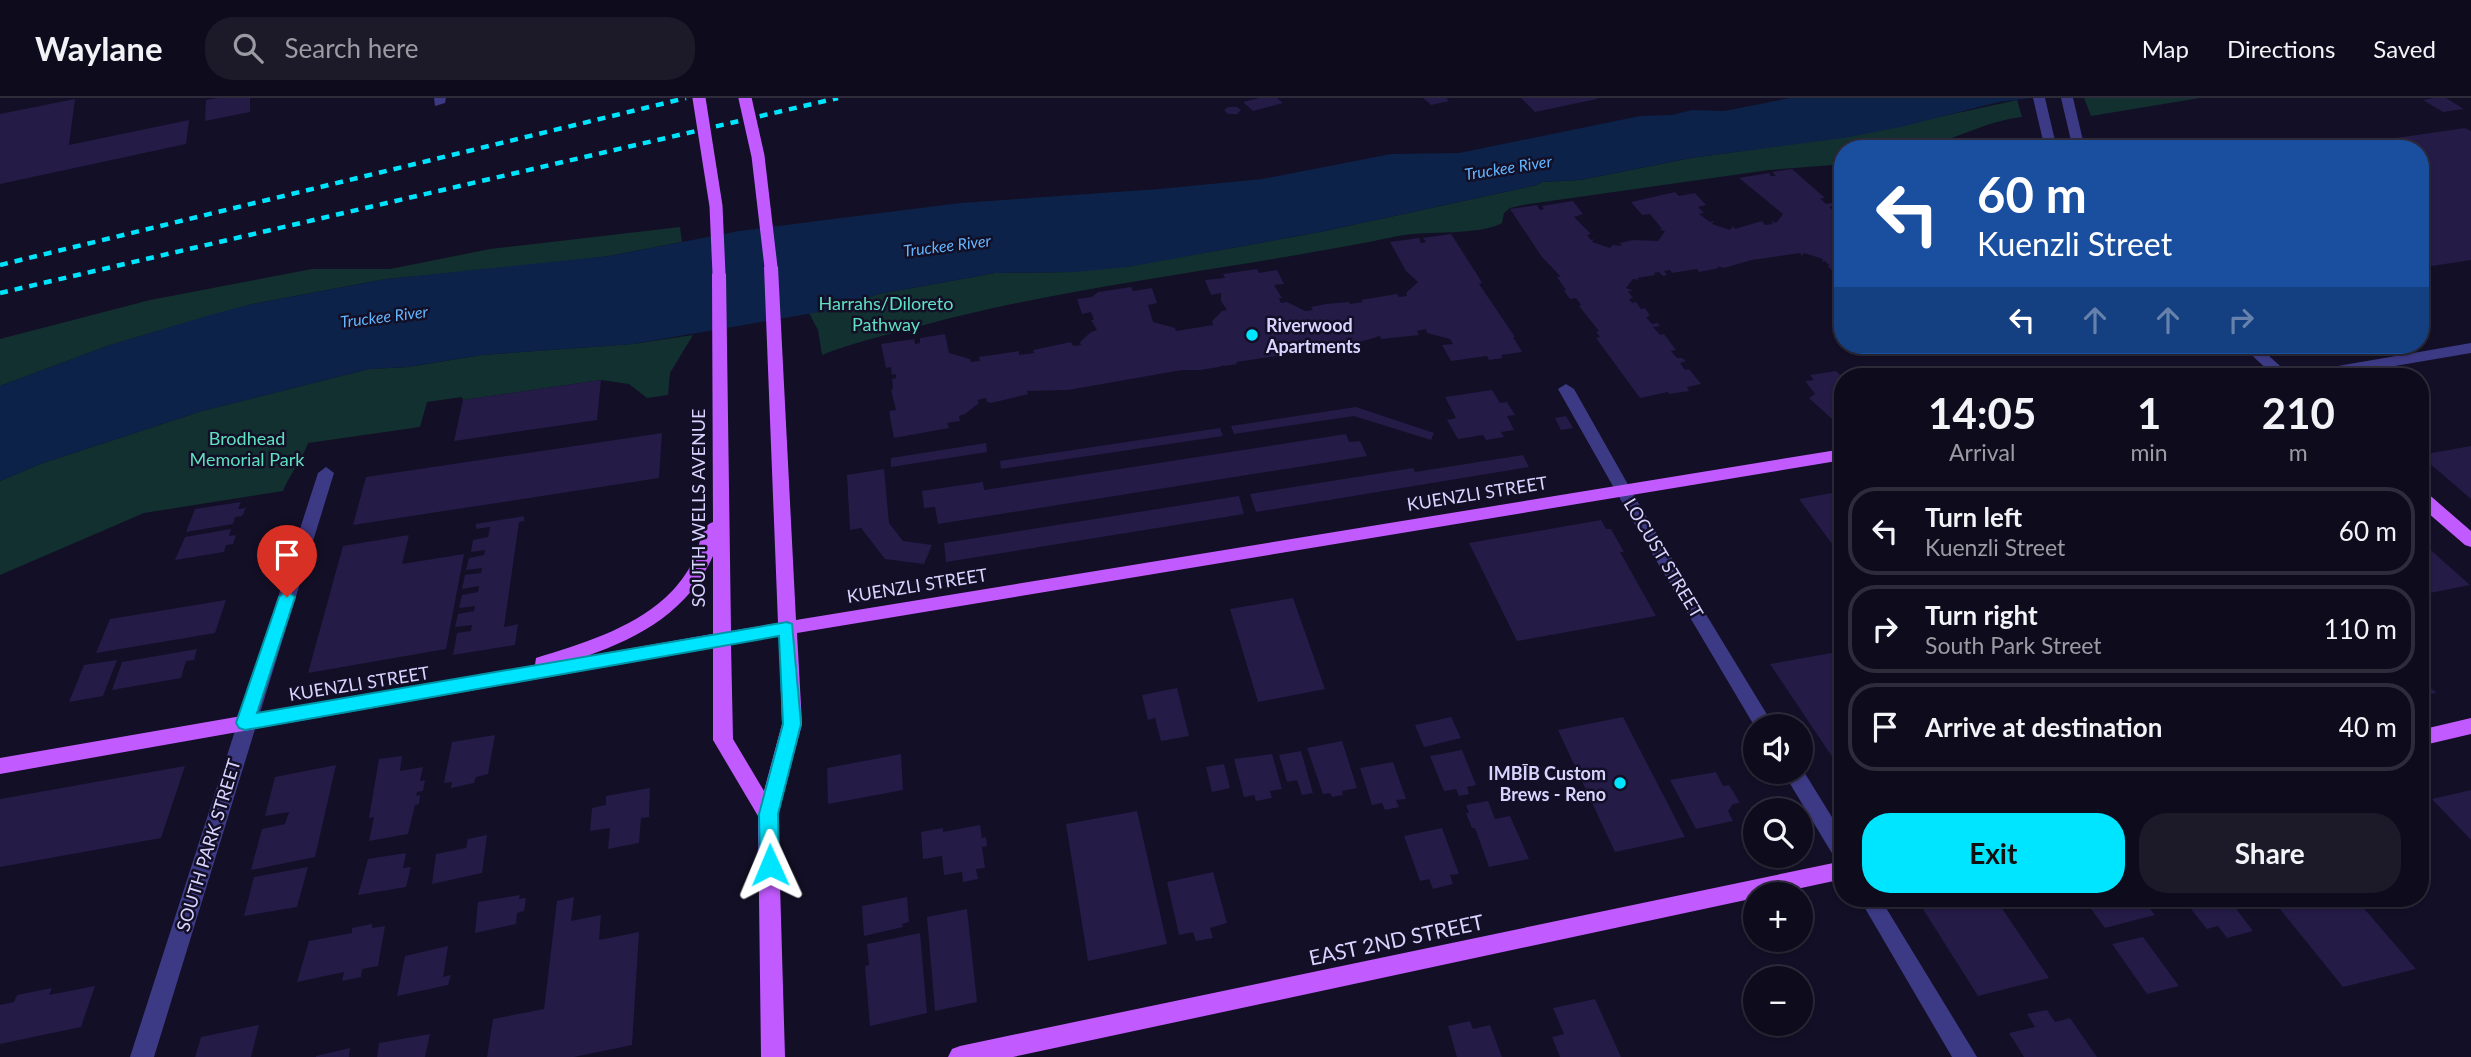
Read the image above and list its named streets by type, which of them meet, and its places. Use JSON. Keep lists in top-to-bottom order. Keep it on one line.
{"streets":{"main road":["KUENZLI STREET","SOUTH WELLS AVENUE","EAST 2ND STREET"],"street":["LOCUST STREET","SOUTH PARK STREET"]},"crossings":[["KUENZLI STREET","SOUTH WELLS AVENUE"],["KUENZLI STREET","LOCUST STREET"],["KUENZLI STREET","SOUTH PARK STREET"]],"water":["Truckee River"],"parks":["Harrahs/Diloreto Pathway","Brodhead Memorial Park"],"places":["Riverwood Apartments","IMBĪB Custom Brews - Reno"],"page":{"header":"Waylane","search":"Search here","nav":["Map","Directions","Saved"],"turn":["60 m","Kuenzli Street"],"eta":["14:05","Arrival","1","min","210","m"],"list":[{"name":"Turn left","note":"Kuenzli Street","value":"60 m"},{"name":"Turn right","note":"South Park Street","value":"110 m"},{"name":"Arrive at destination","value":"40 m"}],"map_buttons":["+","−"],"buttons":["Exit","Share"]}}
